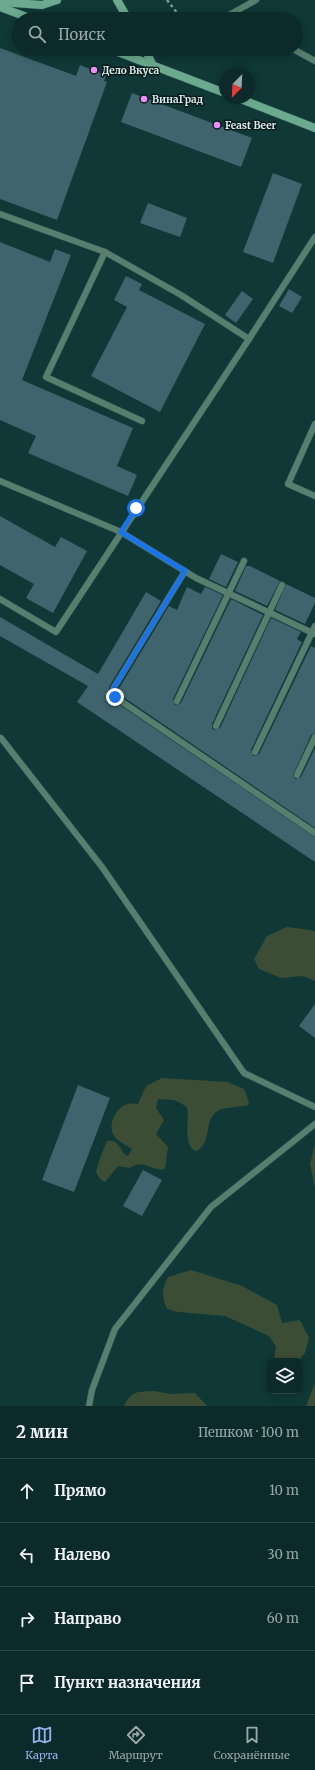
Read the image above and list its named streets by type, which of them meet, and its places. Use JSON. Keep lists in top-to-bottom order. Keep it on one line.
{"places":["Дело Вкуса","ВинаГрад","Feast Beer"],"north":"bottom left","page":{"search":"Поиск","heading":["2 мин","Пешком · 100 m"],"list":[["Прямо","10 m"],["Налево","30 m"],["Направо","60 m"],"Пункт назначения"],"nav":["Карта","Маршрут","Сохранённые"]}}
